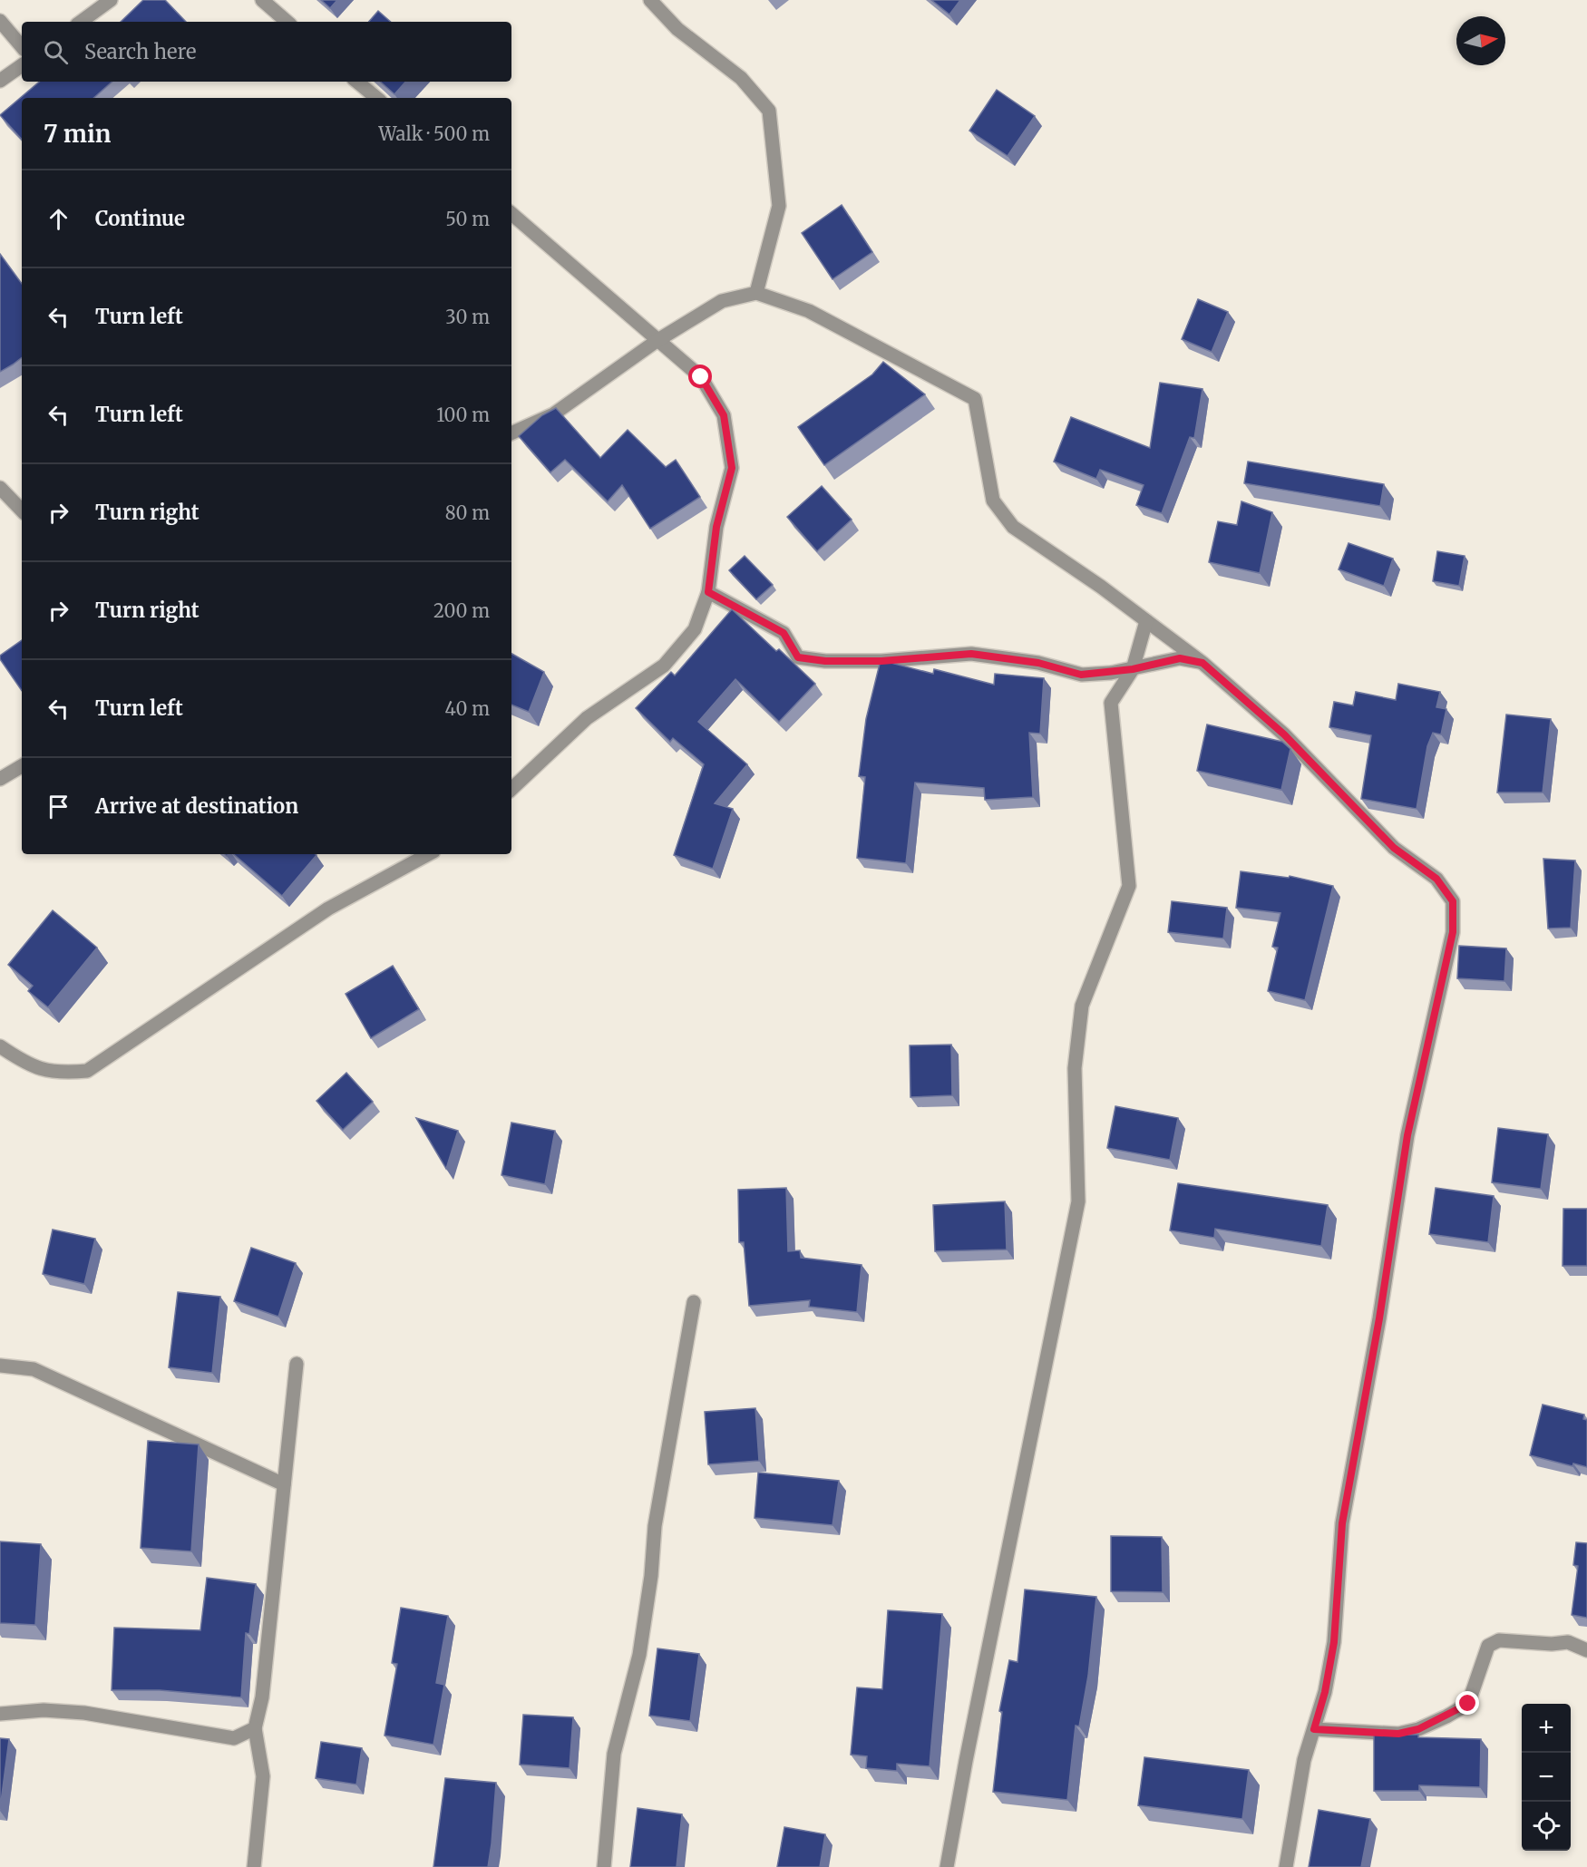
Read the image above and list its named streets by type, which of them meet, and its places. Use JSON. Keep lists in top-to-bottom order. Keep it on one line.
{"north":"right","page":{"search":"Search here","heading":["7 min","Walk · 500 m"],"list":[["Continue","50 m"],["Turn left","30 m"],["Turn left","100 m"],["Turn right","80 m"],["Turn right","200 m"],["Turn left","40 m"],"Arrive at destination"],"map_buttons":["+","−"]}}
